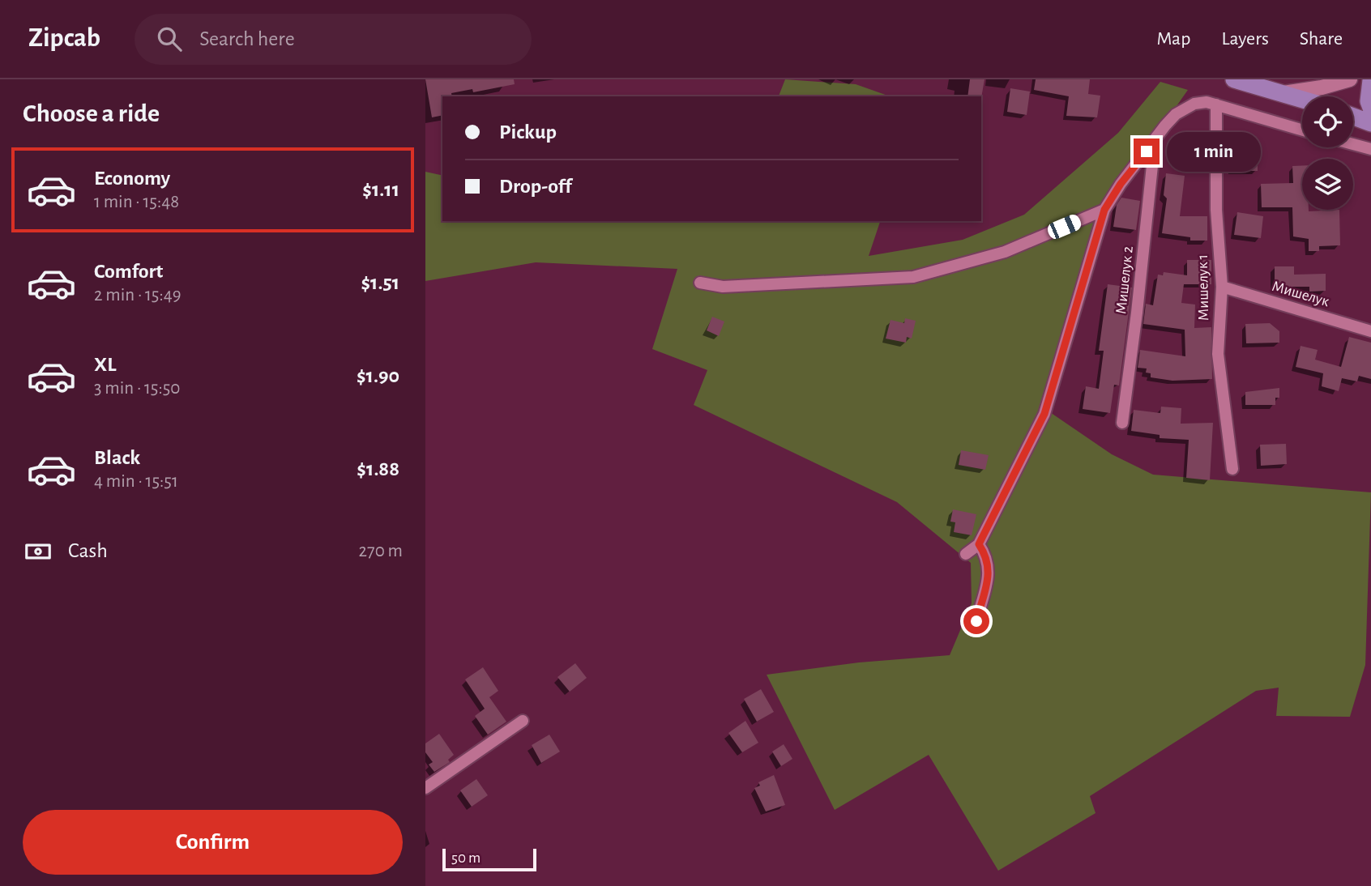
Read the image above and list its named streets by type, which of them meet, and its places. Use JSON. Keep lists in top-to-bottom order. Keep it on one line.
{"streets":{"street":["Мишелук 2","Мишелук 1","Мишелук"]},"crossings":[["Мишелук 1","Мишелук"]],"scale_bar":"50 m","page":{"header":"Zipcab","search":"Search here","nav":["Map","Layers","Share"],"heading":"Choose a ride","banner":["Pickup","Drop-off"],"bubble":"1 min","list":[{"name":"Economy","note":"1 min · 15:48","value":"$1.11"},{"name":"Comfort","note":"2 min · 15:49","value":"$1.51"},{"name":"XL","note":"3 min · 15:50","value":"$1.90"},{"name":"Black","note":"4 min · 15:51","value":"$1.88"}],"pay":["Cash","270 m"],"buttons":"Confirm","scale":"50 m"}}
